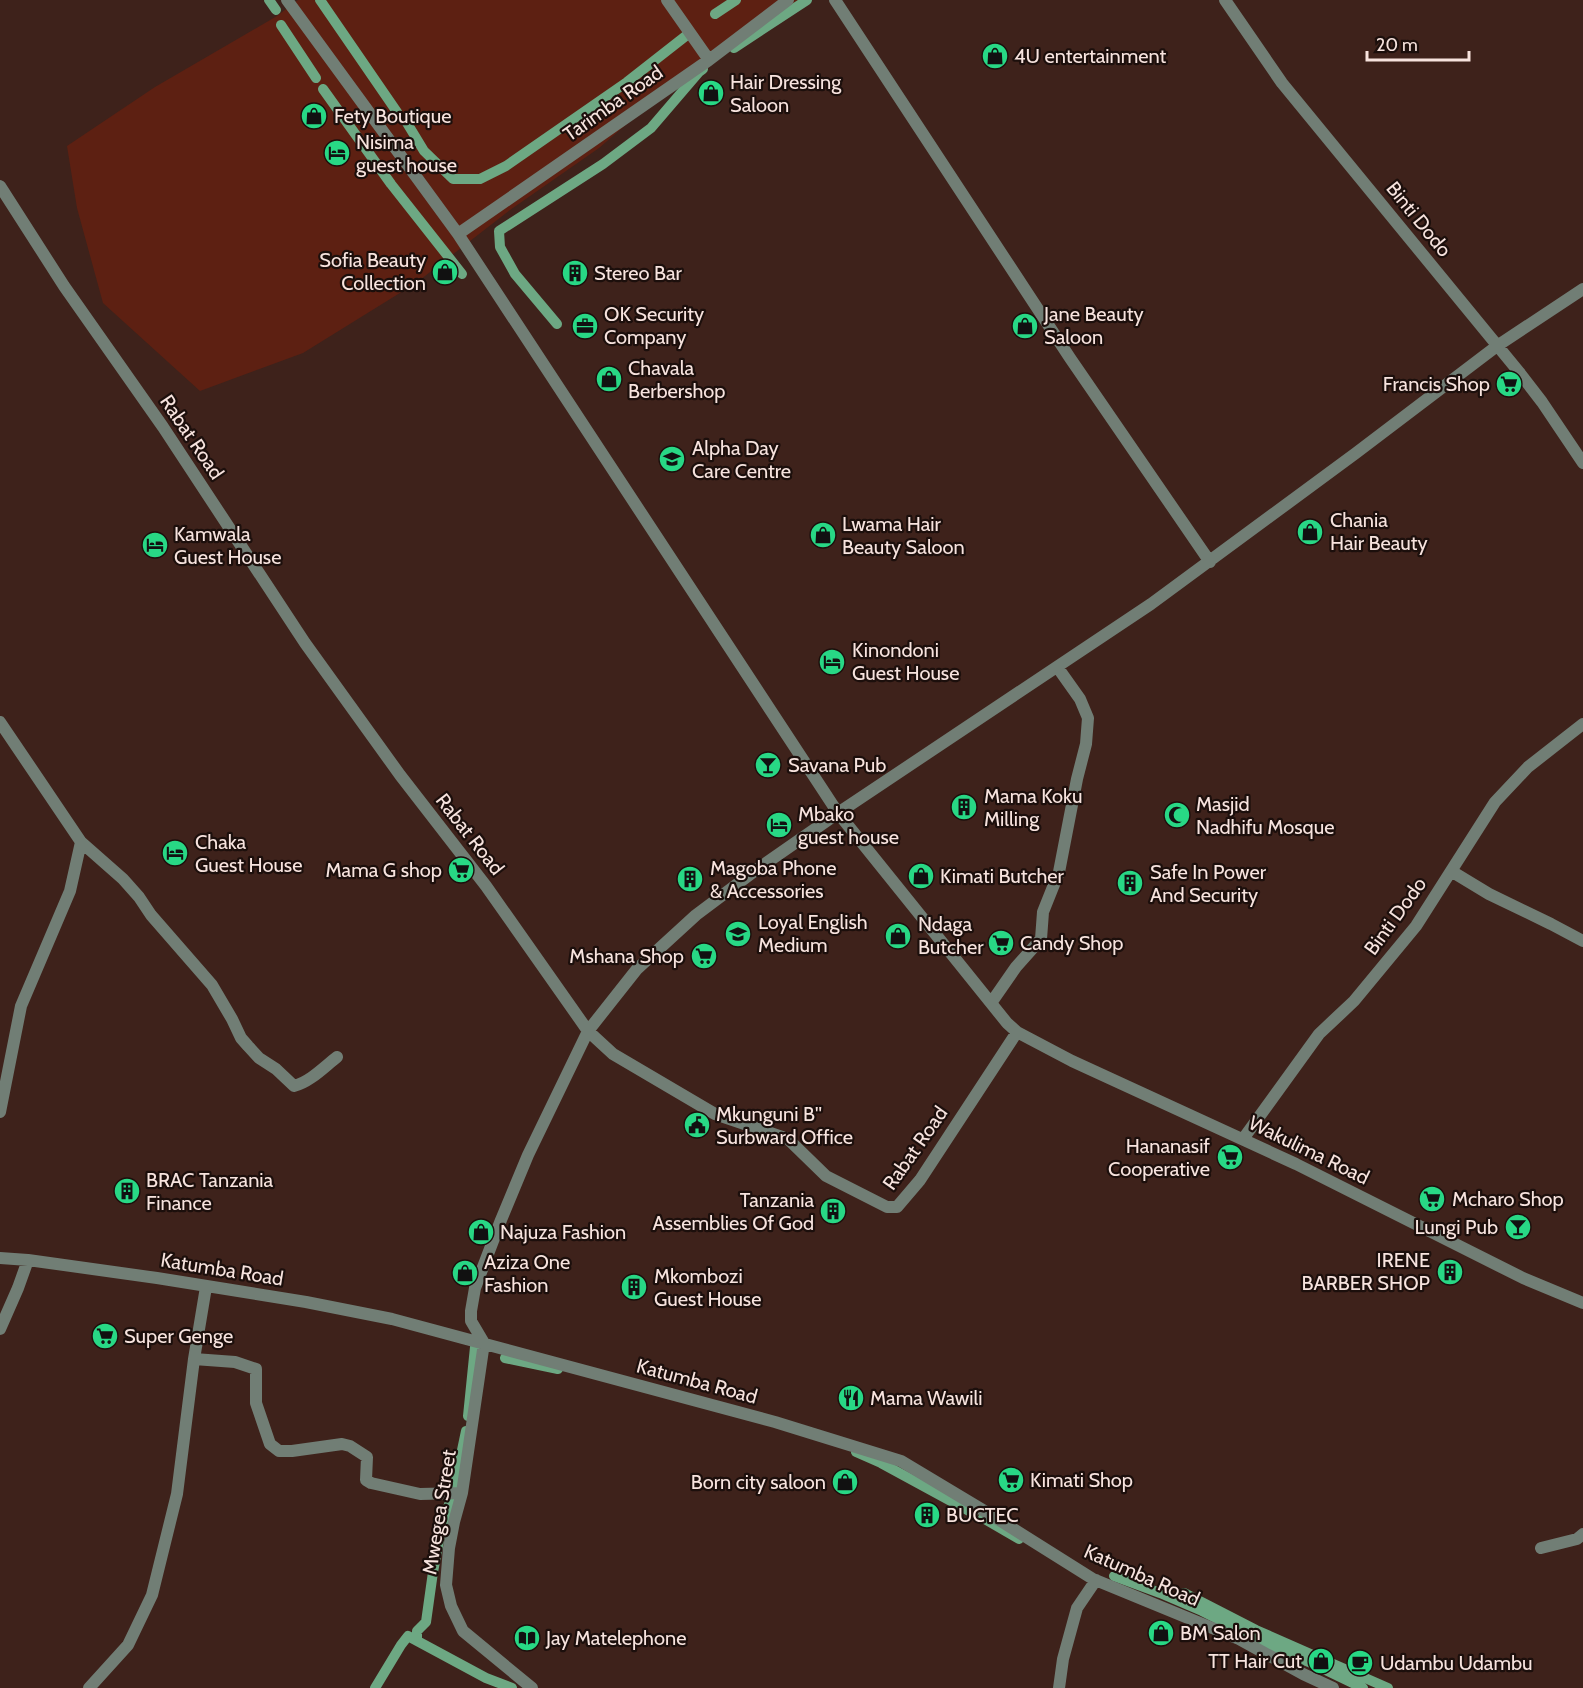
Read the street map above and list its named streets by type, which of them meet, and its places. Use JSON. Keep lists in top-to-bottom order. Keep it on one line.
{"streets":{"street":["Tarimba Road","Binti Dodo","Rabat Road","Wakulima Road","Katumba Road","Mwegea Street"]},"crossings":[["Binti Dodo","Wakulima Road"],["Rabat Road","Wakulima Road"],["Katumba Road","Mwegea Street"]],"places":{"shop":["4U entertainment","Hair Dressing Saloon","Fety Boutique","Sofia Beauty Collection","Jane Beauty Saloon","Chavala Berbershop","Chania Hair Beauty","Lwama Hair Beauty Saloon","Kimati Butcher","Ndaga Butcher","Najuza Fashion","Aziza One Fashion","Born city saloon","BM Salon","TT Hair Cut"],"hotel":["Nisima guest house","Kamwala Guest House","Kinondoni Guest House","Mbako guest house","Chaka Guest House"],"building":["Stereo Bar","Mama Koku Milling","Magoba Phone & Accessories","Safe In Power And Security","BRAC Tanzania Finance","Tanzania Assemblies Of God","IRENE BARBER SHOP","Mkombozi Guest House","BUCTEC"],"office":["OK Security Company"],"supermarket":["Francis Shop","Mama G shop","Candy Shop","Mshana Shop","Hananasif Cooperative","Mcharo Shop","Super Genge","Kimati Shop"],"school or university":["Alpha Day Care Centre","Loyal English Medium"],"bar":["Savana Pub","Lungi Pub"],"mosque":["Masjid Nadhifu Mosque"],"public building":["Mkunguni B'' Surbward Office"],"restaurant":["Mama Wawili"],"library":["Jay Matelephone"],"cafe":["Udambu Udambu"]},"scale_bar":"20 m"}
